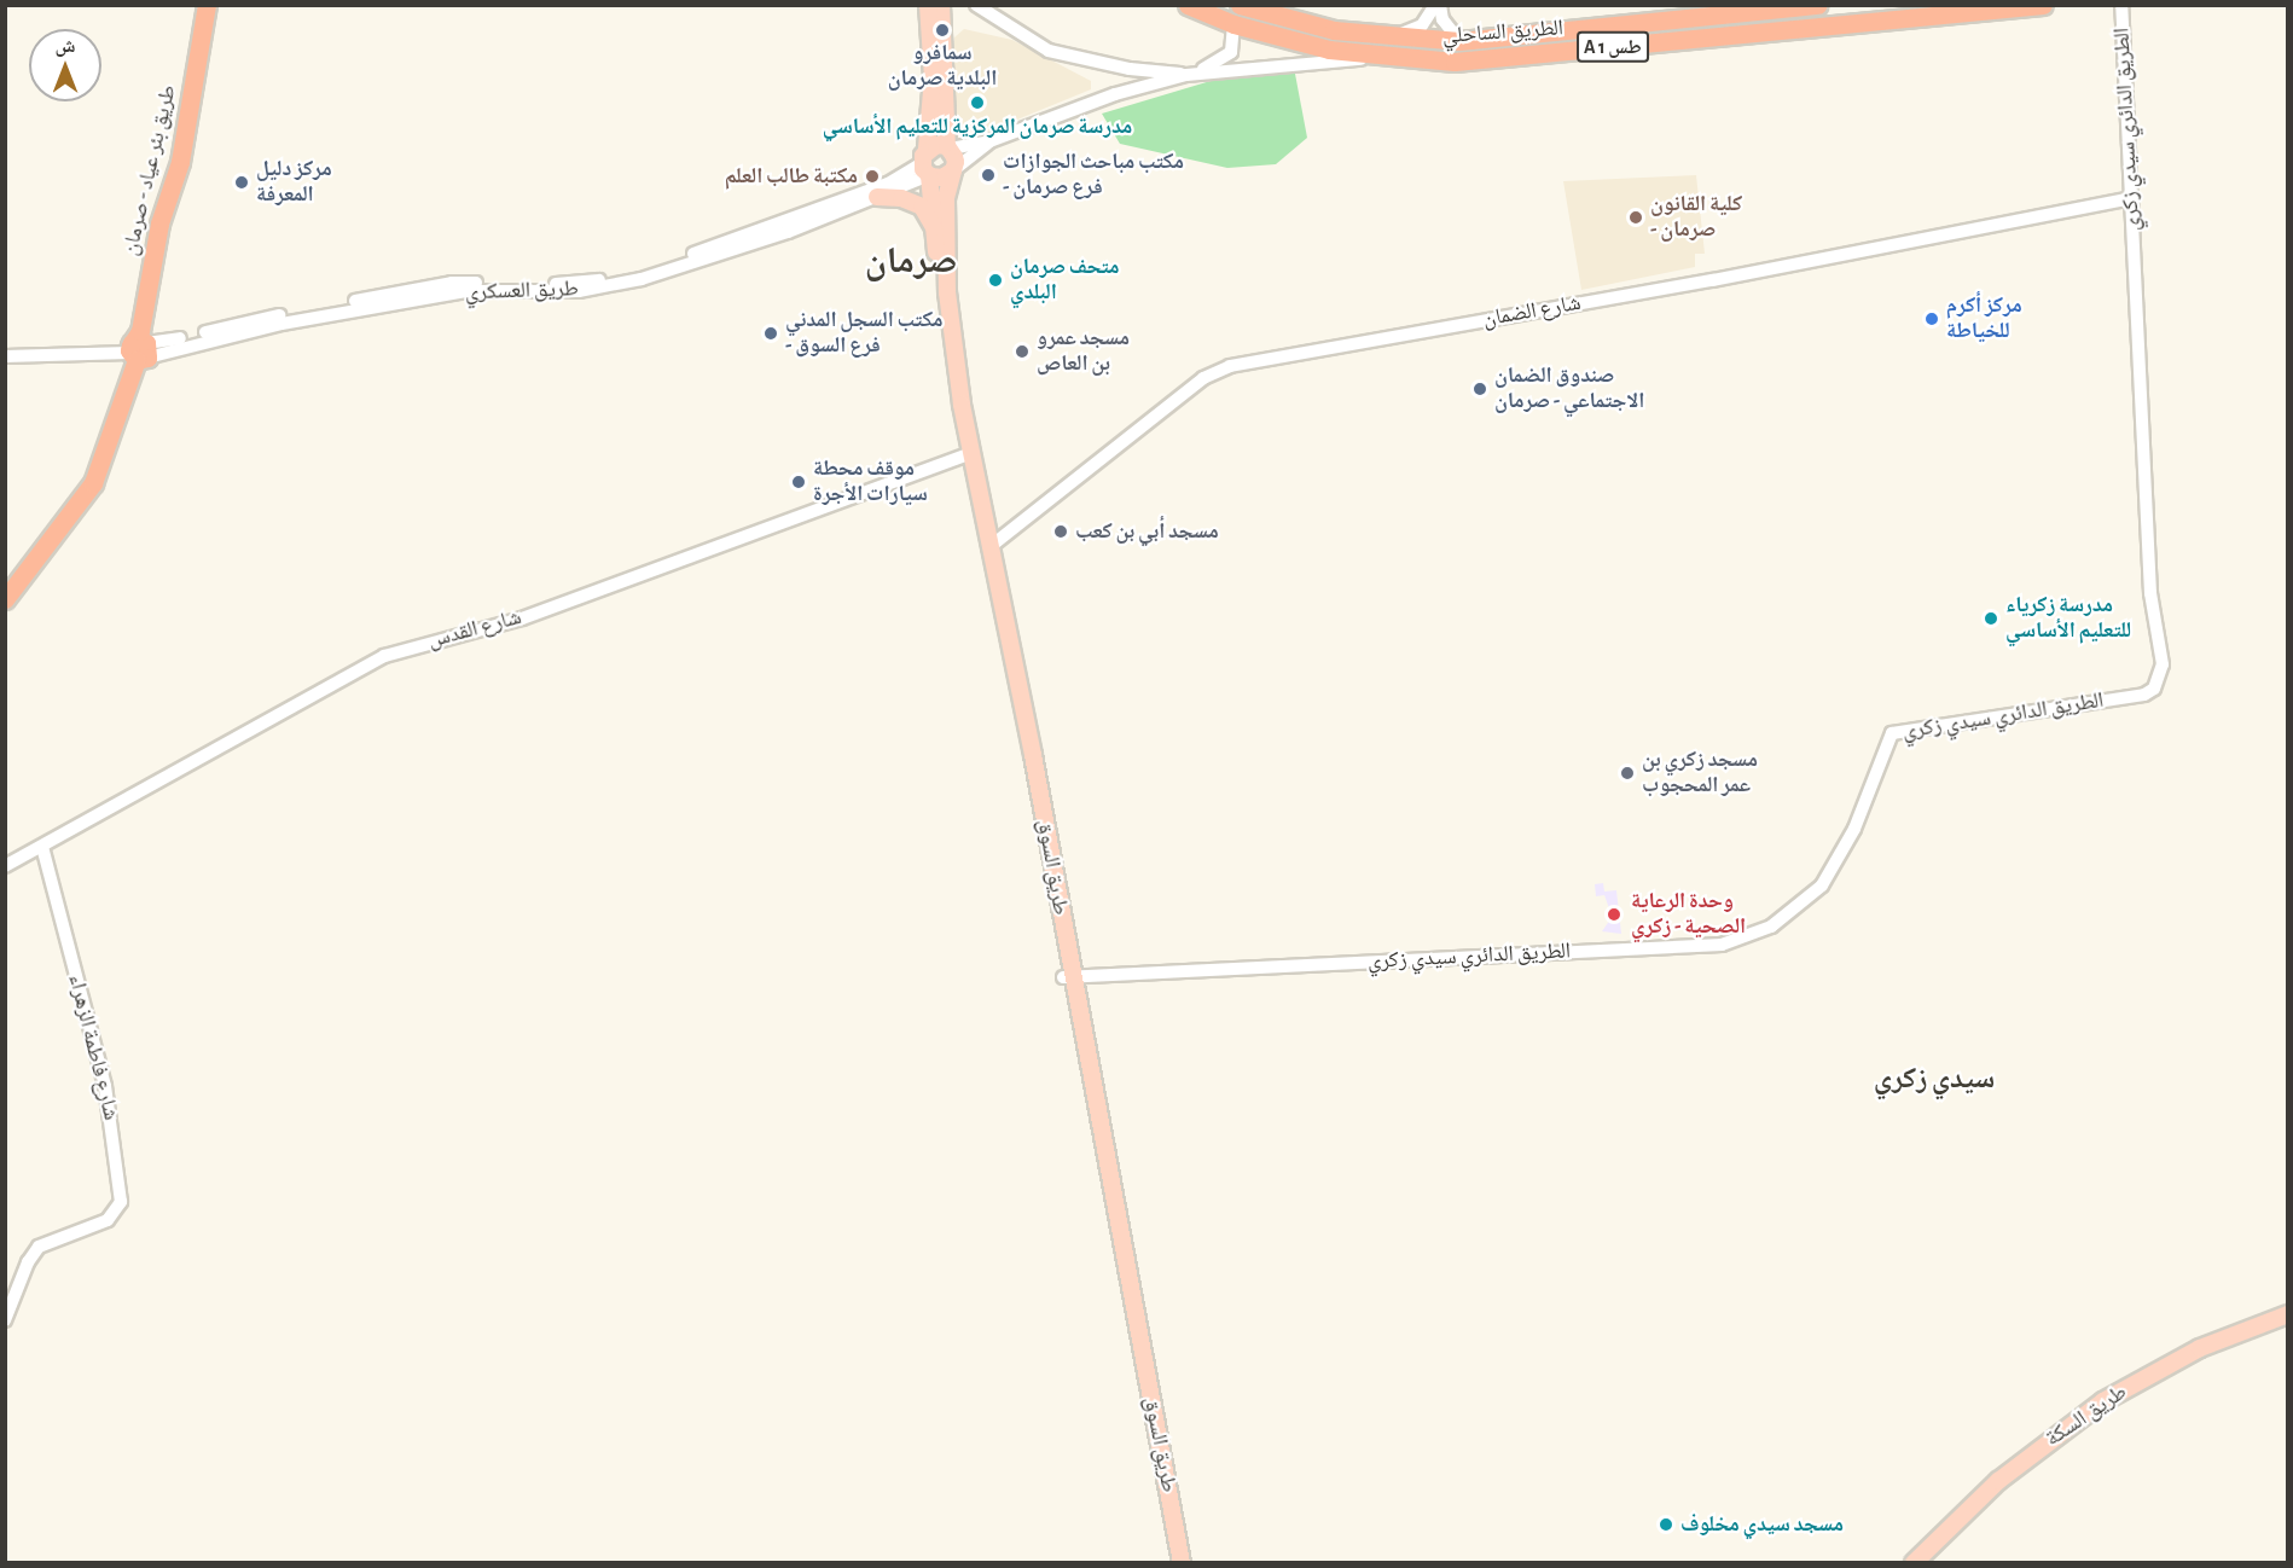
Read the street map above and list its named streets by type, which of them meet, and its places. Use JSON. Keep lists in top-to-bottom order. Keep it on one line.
{"streets":{"highway":["الطريق الساحلي","A 1 طس","طريق بئر عياد - صرمان"],"main road":["طريق السوق","طريق السكة"],"street":["الطريق الدائري سيدي زكري","طريق العسكري","شارع الضمان","شارع القدس","شارع فاطمة الزهراء"]},"crossings":[["الطريق الدائري سيدي زكري","شارع الضمان"],["الطريق الدائري سيدي زكري","طريق السوق"],["طريق بئر عياد - صرمان","طريق العسكري"],["طريق العسكري","طريق السوق"],["شارع الضمان","طريق السوق"],["شارع القدس","طريق السوق"],["شارع القدس","شارع فاطمة الزهراء"]],"districts":["صرمان","سيدي زكري"],"places":["سمافرو البلدية صرمان","مدرسة صرمان المركزية للتعليم الأساسي","مكتب مباحث الجوازات - فرع صرمان","مكتبة طالب العلم","مركز دليل المعرفة","كلية القانون - صرمان","متحف صرمان البلدي","مركز أكرم للخياطة","مكتب السجل المدني - فرع السوق","مسجد عمرو بن العاص","صندوق الضمان الاجتماعي - صرمان","موقف محطة سيارات الأجرة","مسجد أبي بن كعب","مدرسة زكرياء للتعليم الأساسي","مسجد زكري بن عمر المحجوب","وحدة الرعاية الصحية - زكري","مسجد سيدي مخلوف"],"north":"top"}
